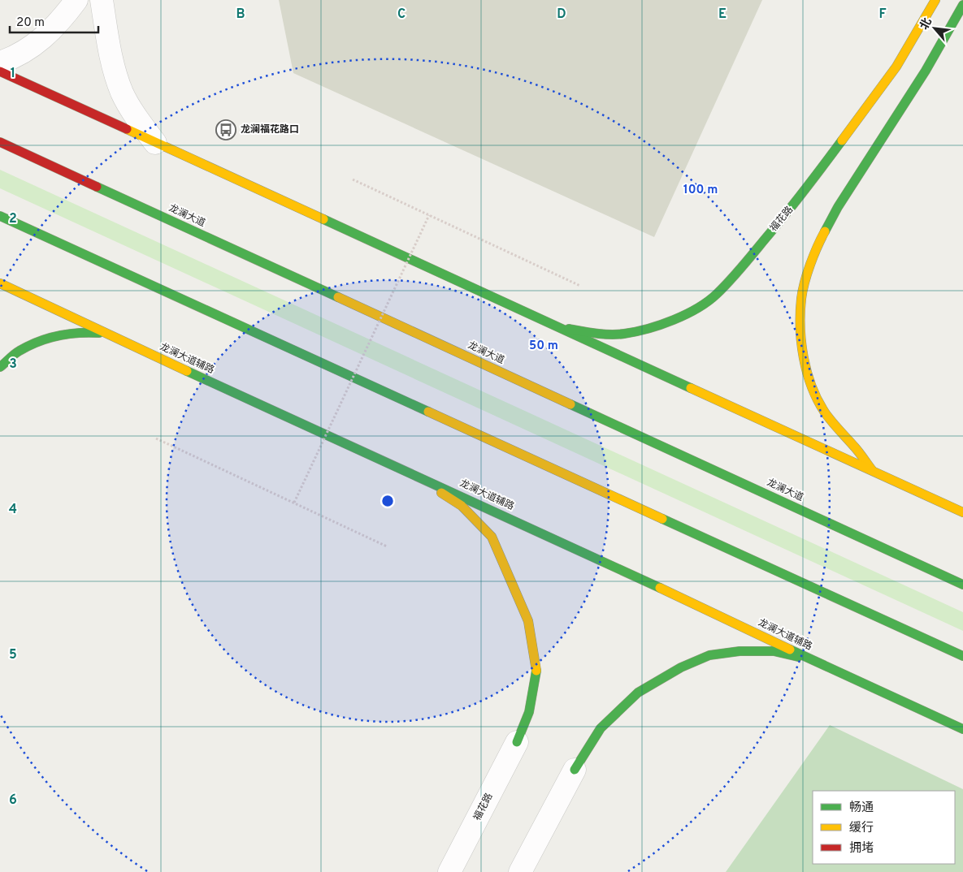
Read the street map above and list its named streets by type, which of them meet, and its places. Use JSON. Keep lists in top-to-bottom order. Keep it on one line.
{"streets":{"main road":["龙澜大道","福花路","龙澜大道辅路"]},"places":{"bus stop":["龙澜福花路口"]},"legend":["畅通","缓行","拥堵"],"scale_bar":"20 m","north":"top left","grid":{"columns":["B","C","D","E","F"],"rows":["1","2","3","4","5","6"]},"rings":["100 m","50 m"]}
